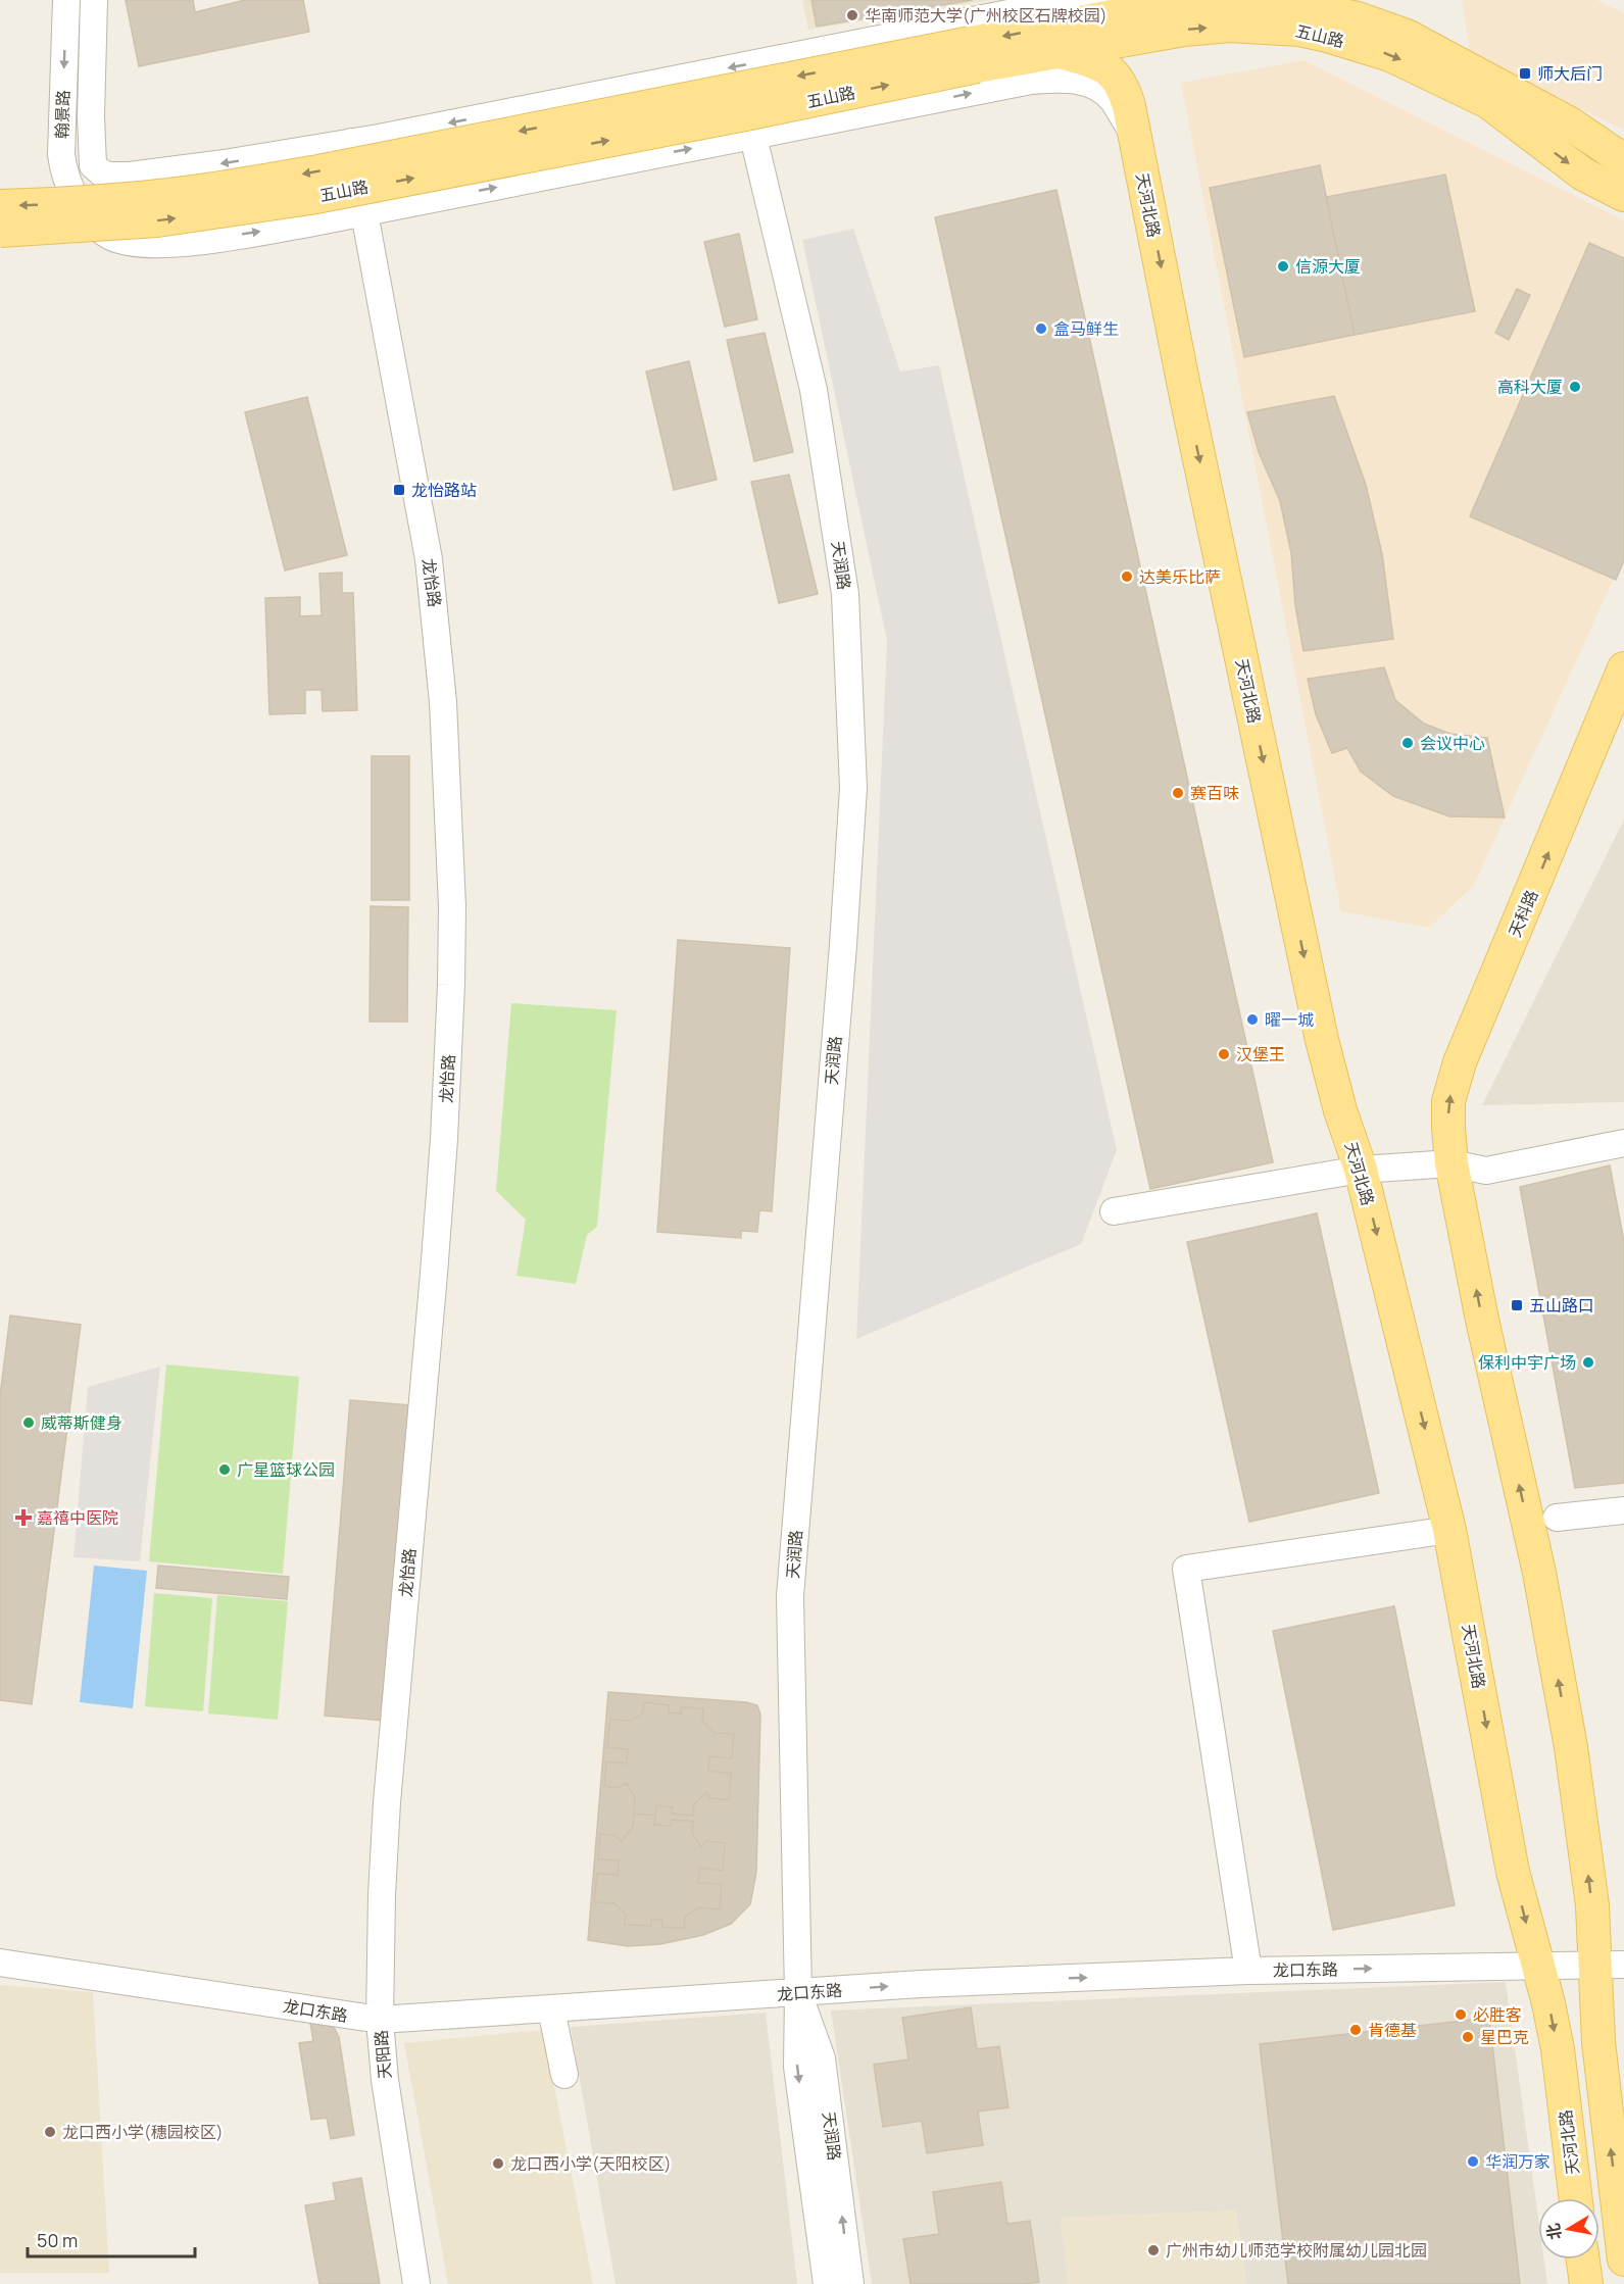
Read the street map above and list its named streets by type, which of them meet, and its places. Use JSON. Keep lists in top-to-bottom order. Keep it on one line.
{"streets":{"main road":["五山路","天河北路","天科路"],"street":["翰景路","天润路","龙怡路","龙口东路","天阳路"]},"crossings":[["五山路","天河北路"],["翰景路","龙怡路"],["天河北路","龙口东路"],["天润路","龙口东路"],["龙怡路","龙口东路"],["龙怡路","天阳路"],["龙口东路","天阳路"]],"one_way":["天科路","龙口东路"],"places":{"other":["华南师范大学(广州校区石牌校园)","信源大厦","盒马鲜生","高科大厦","达美乐比萨","会议中心","赛百味","曜一城","汉堡王","保利中宇广场","威蒂斯健身","广星篮球公园","必胜客","肯德基","星巴克","龙口西小学(穗园校区)","华润万家","龙口西小学(天阳校区)","广州市幼儿师范学校附属幼儿园北园"],"transit":["师大后门","龙怡路站","五山路口"],"health":["嘉禧中医院"]},"scale_bar":"50 m","north":"left"}
